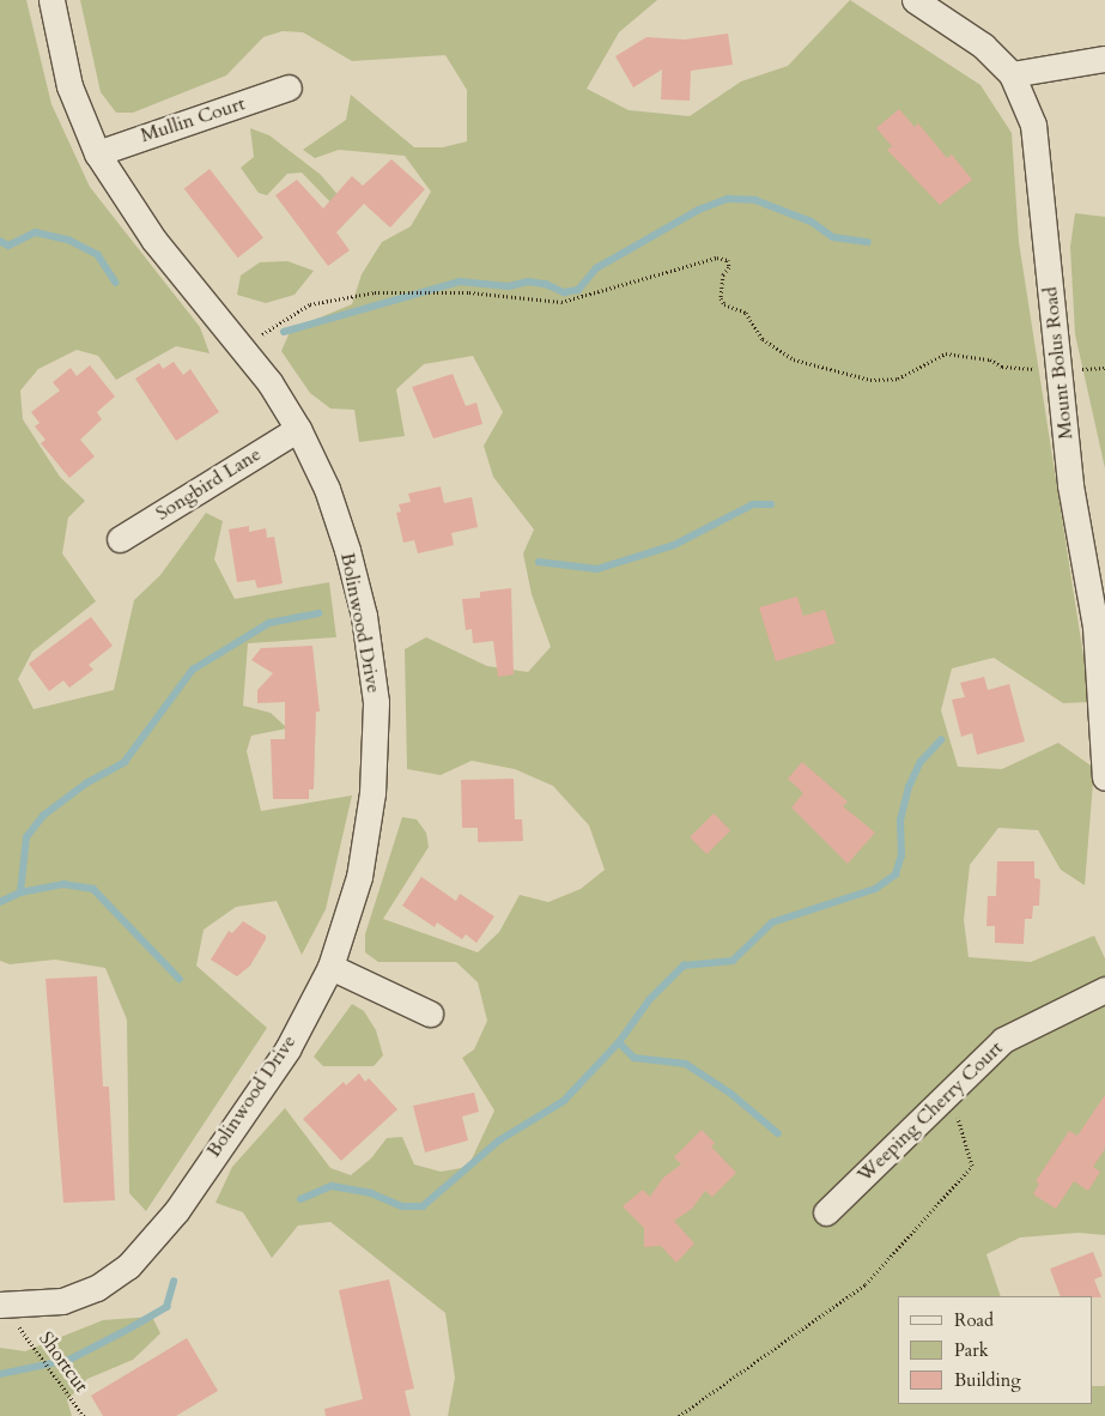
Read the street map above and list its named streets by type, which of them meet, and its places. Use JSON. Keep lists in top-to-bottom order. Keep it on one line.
{"streets":{"street":["Mullin Court","Mount Bolus Road","Songbird Lane","Bolinwood Drive","Weeping Cherry Court"],"path":["Shortcut"]},"crossings":[["Mullin Court","Bolinwood Drive"],["Songbird Lane","Bolinwood Drive"]],"legend":["Road","Park","Building"]}
